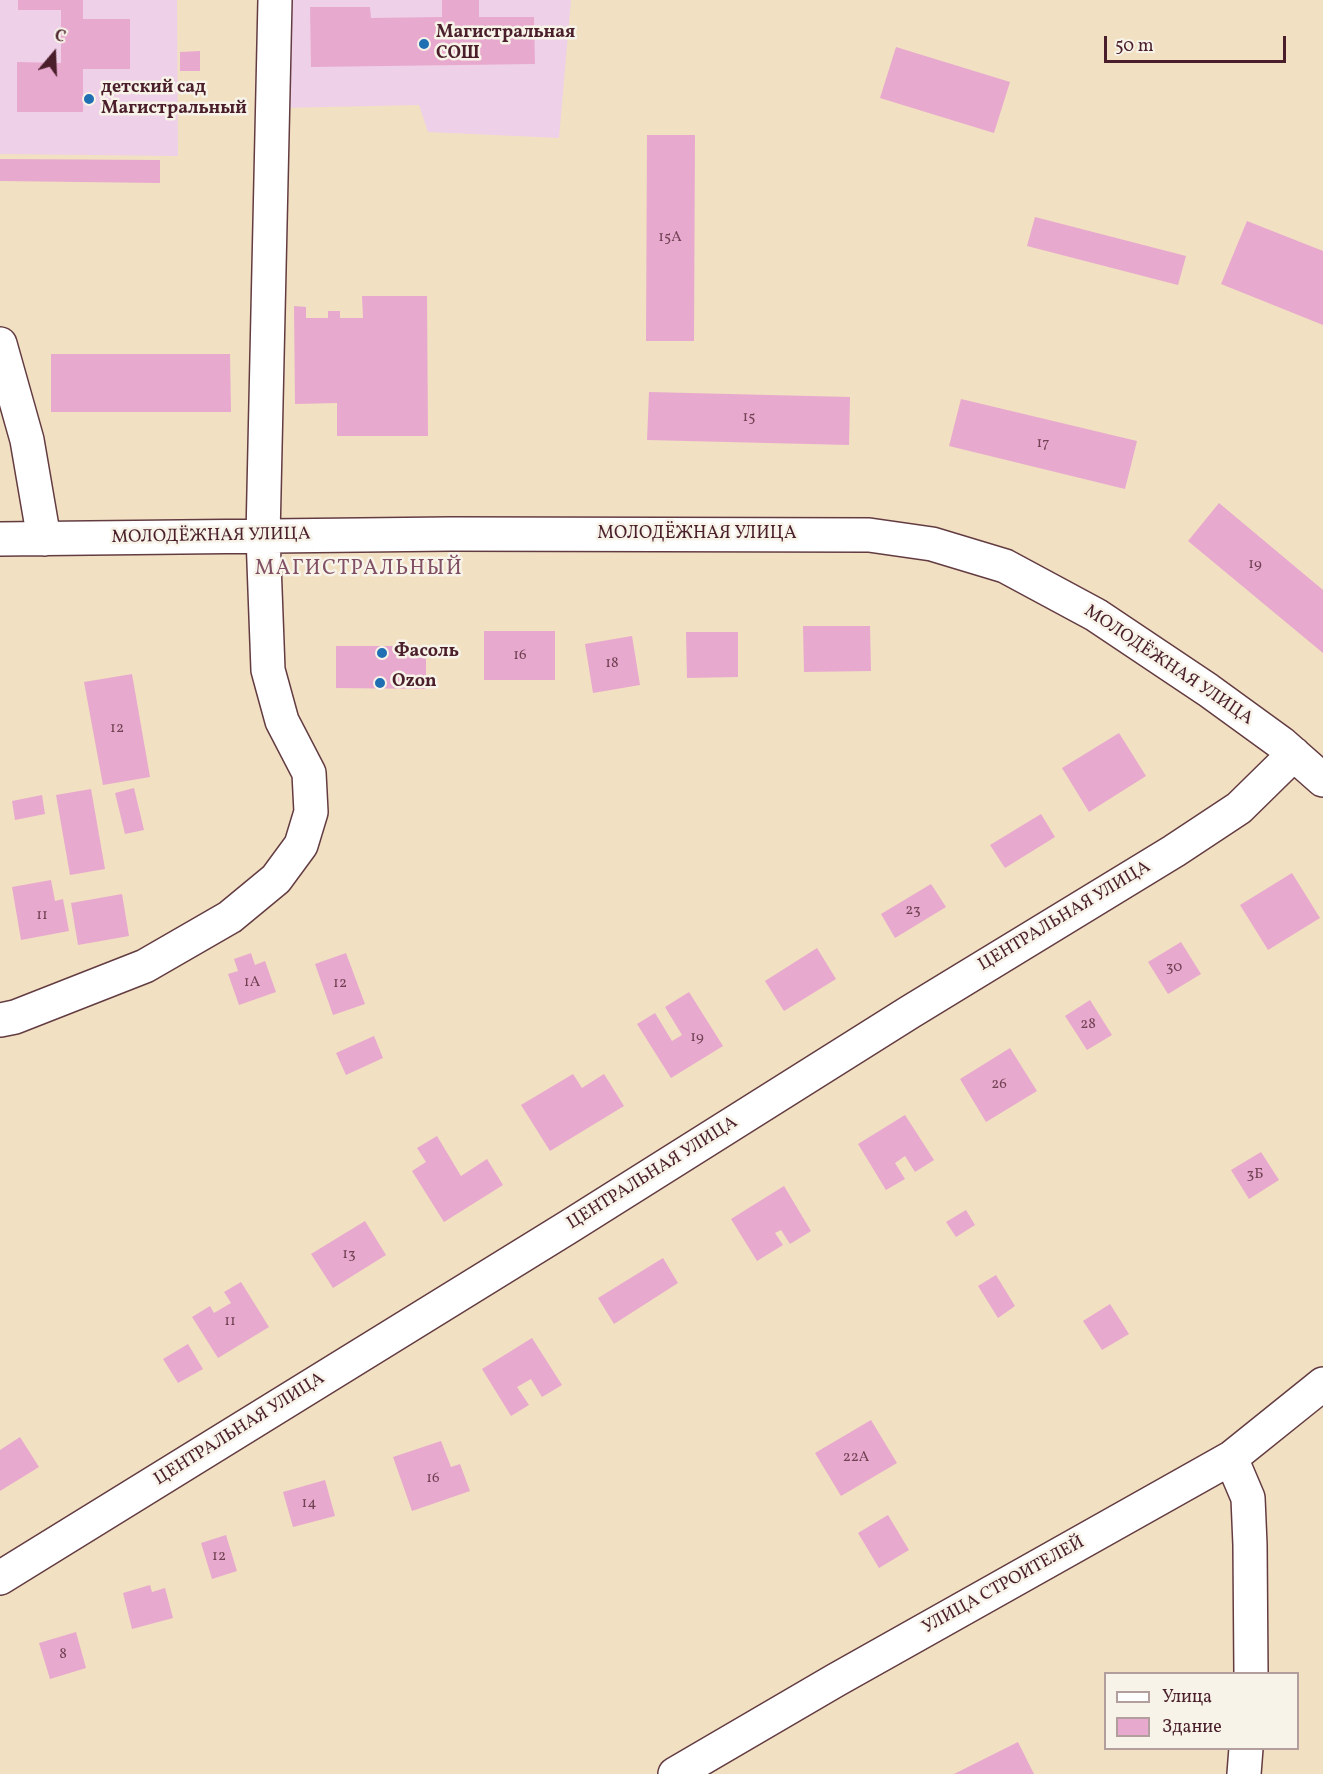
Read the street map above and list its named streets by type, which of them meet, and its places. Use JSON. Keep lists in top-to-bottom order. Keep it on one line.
{"streets":{"street":["МОЛОДЁЖНАЯ УЛИЦА","ЦЕНТРАЛЬНАЯ УЛИЦА","УЛИЦА СТРОИТЕЛЕЙ"]},"crossings":[["МОЛОДЁЖНАЯ УЛИЦА","ЦЕНТРАЛЬНАЯ УЛИЦА"]],"districts":["МАГИСТРАЛЬНЫЙ"],"places":["Магистральная СОШ","детский сад Магистральный","Фасоль","Ozon"],"house_numbers":["15А","15","17","19","16","18","12","23","11","30","1А","12","28","19","26","3Б","13","11","22А","16","14","12","8"],"legend":["Улица","Здание"],"scale_bar":"50 m","north":"top"}
